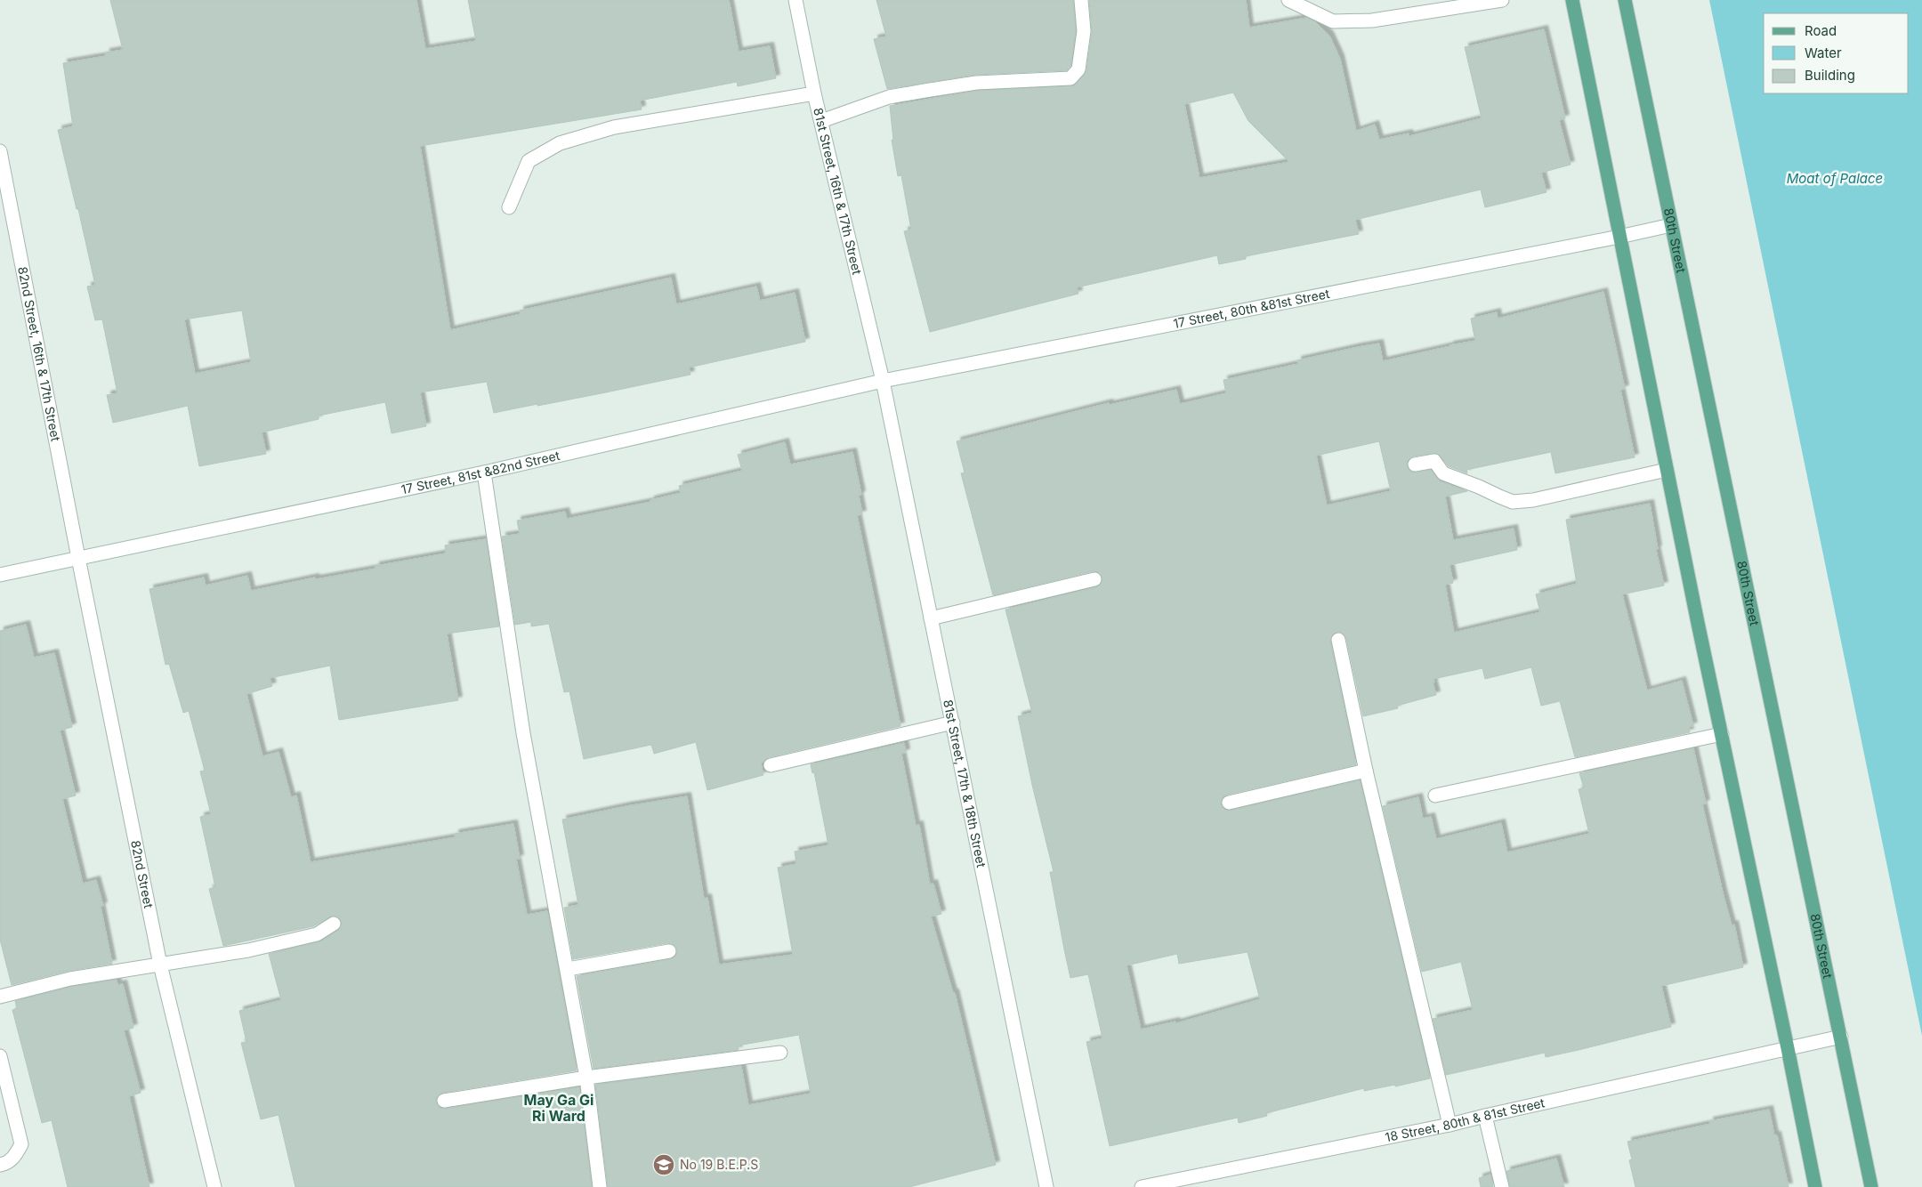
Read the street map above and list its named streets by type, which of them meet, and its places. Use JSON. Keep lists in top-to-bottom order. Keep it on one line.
{"streets":{"main road":["80th Street"],"street":["81st Street, 16th & 17th Street","17 Street, 80th &81st Street","82nd Street, 16th & 17th Street","17 Street, 81st &82nd Street","81st Street, 17th & 18th Street","82nd Street","18 Street, 80th & 81st Street"]},"crossings":[["81st Street, 16th & 17th Street","17 Street, 80th &81st Street"],["81st Street, 16th & 17th Street","17 Street, 81st &82nd Street"],["81st Street, 16th & 17th Street","81st Street, 17th & 18th Street"],["80th Street","17 Street, 80th &81st Street"],["80th Street","18 Street, 80th & 81st Street"],["17 Street, 80th &81st Street","17 Street, 81st &82nd Street"],["17 Street, 80th &81st Street","81st Street, 17th & 18th Street"],["82nd Street, 16th & 17th Street","17 Street, 81st &82nd Street"],["82nd Street, 16th & 17th Street","82nd Street"],["17 Street, 81st &82nd Street","81st Street, 17th & 18th Street"],["17 Street, 81st &82nd Street","82nd Street"]],"districts":["May Ga Gi Ri Ward"],"water":["Moat of Palace"],"places":{"school or university":["No 19 B.E.P.S"]},"legend":["Road","Water","Building"]}
